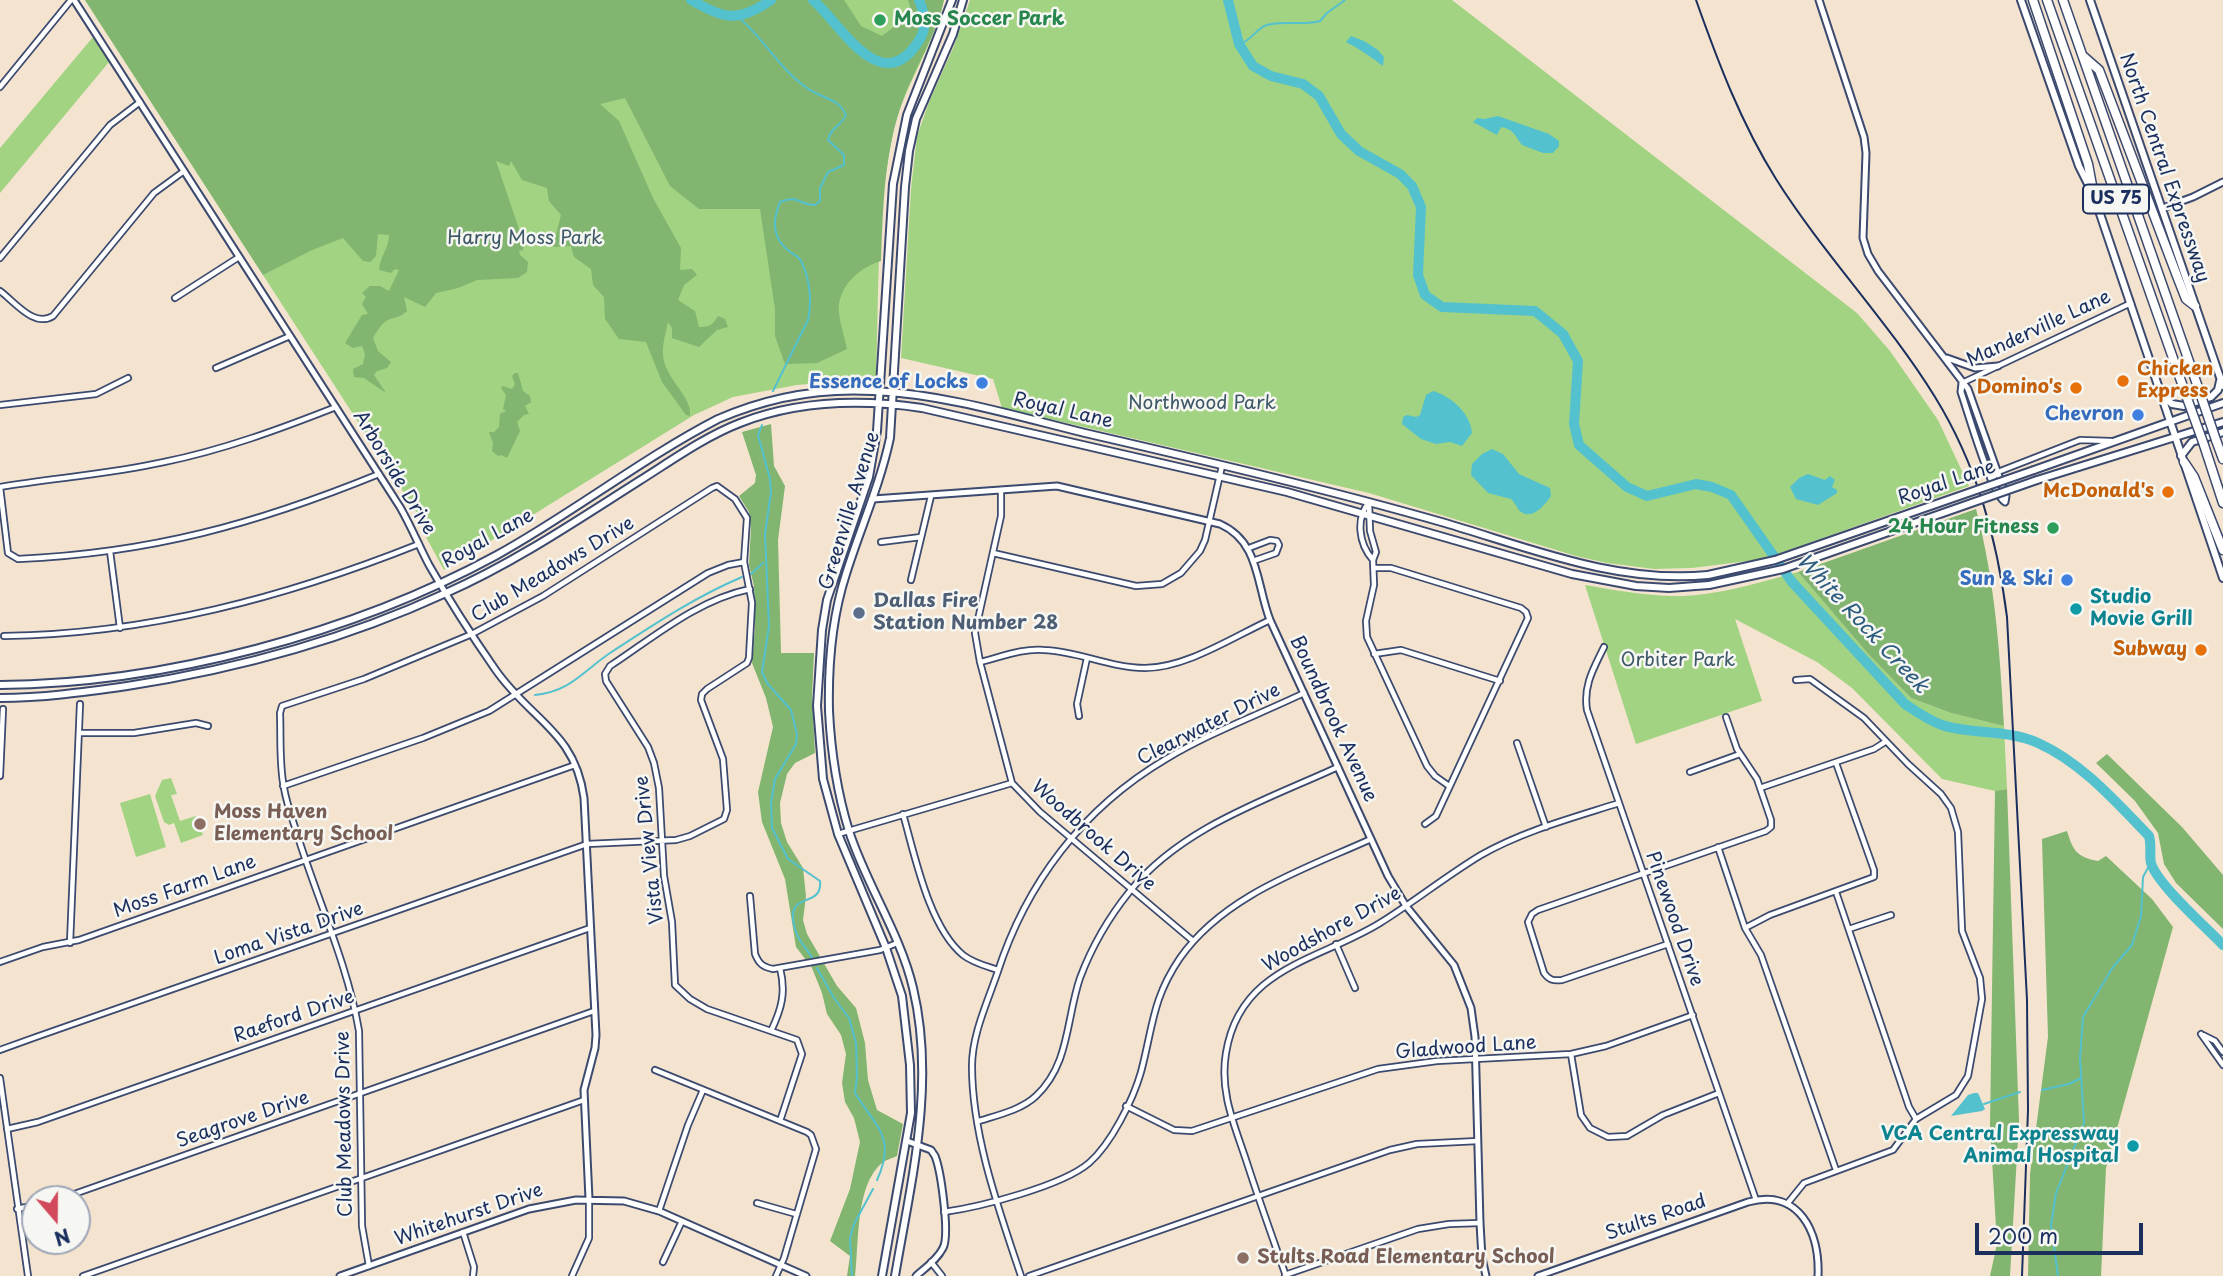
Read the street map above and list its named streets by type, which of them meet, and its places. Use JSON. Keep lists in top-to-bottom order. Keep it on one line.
{"streets":{"highway":["North Central Expressway","US 75"],"main road":["Royal Lane","Greenville Avenue"],"street":["Manderville Lane","Arborside Drive","Club Meadows Drive","Boundbrook Avenue","Clearwater Drive","Woodbrook Drive","Vista View Drive","Moss Farm Lane","Pinewood Drive","Woodshore Drive","Loma Vista Drive","Raeford Drive","Gladwood Lane","Seagrove Drive","Whitehurst Drive","Stults Road"]},"crossings":[["Royal Lane","Arborside Drive"],["Royal Lane","Greenville Avenue"],["Arborside Drive","Club Meadows Drive"],["Arborside Drive","Moss Farm Lane"],["Arborside Drive","Loma Vista Drive"],["Arborside Drive","Raeford Drive"],["Arborside Drive","Seagrove Drive"],["Arborside Drive","Whitehurst Drive"],["Greenville Avenue","Boundbrook Avenue"],["Club Meadows Drive","Moss Farm Lane"],["Club Meadows Drive","Loma Vista Drive"],["Club Meadows Drive","Raeford Drive"],["Club Meadows Drive","Seagrove Drive"],["Club Meadows Drive","Whitehurst Drive"],["Boundbrook Avenue","Clearwater Drive"],["Boundbrook Avenue","Woodbrook Drive"],["Boundbrook Avenue","Woodshore Drive"],["Boundbrook Avenue","Gladwood Lane"],["Clearwater Drive","Woodbrook Drive"],["Vista View Drive","Loma Vista Drive"],["Pinewood Drive","Woodshore Drive"],["Pinewood Drive","Gladwood Lane"],["Pinewood Drive","Stults Road"],["Woodshore Drive","Gladwood Lane"]],"water":["White Rock Creek"],"parks":["Harry Moss Park","Northwood Park","Orbiter Park"],"places":["Moss Soccer Park","Chicken Express","Essence of Locks","Domino's","Chevron","McDonald's","24 Hour Fitness","Sun & Ski","Studio Movie Grill","Dallas Fire Station Number 28","Subway","Moss Haven Elementary School","VCA Central Expressway Animal Hospital","Stults Road Elementary School"],"scale_bar":"200 m","north":"bottom"}
